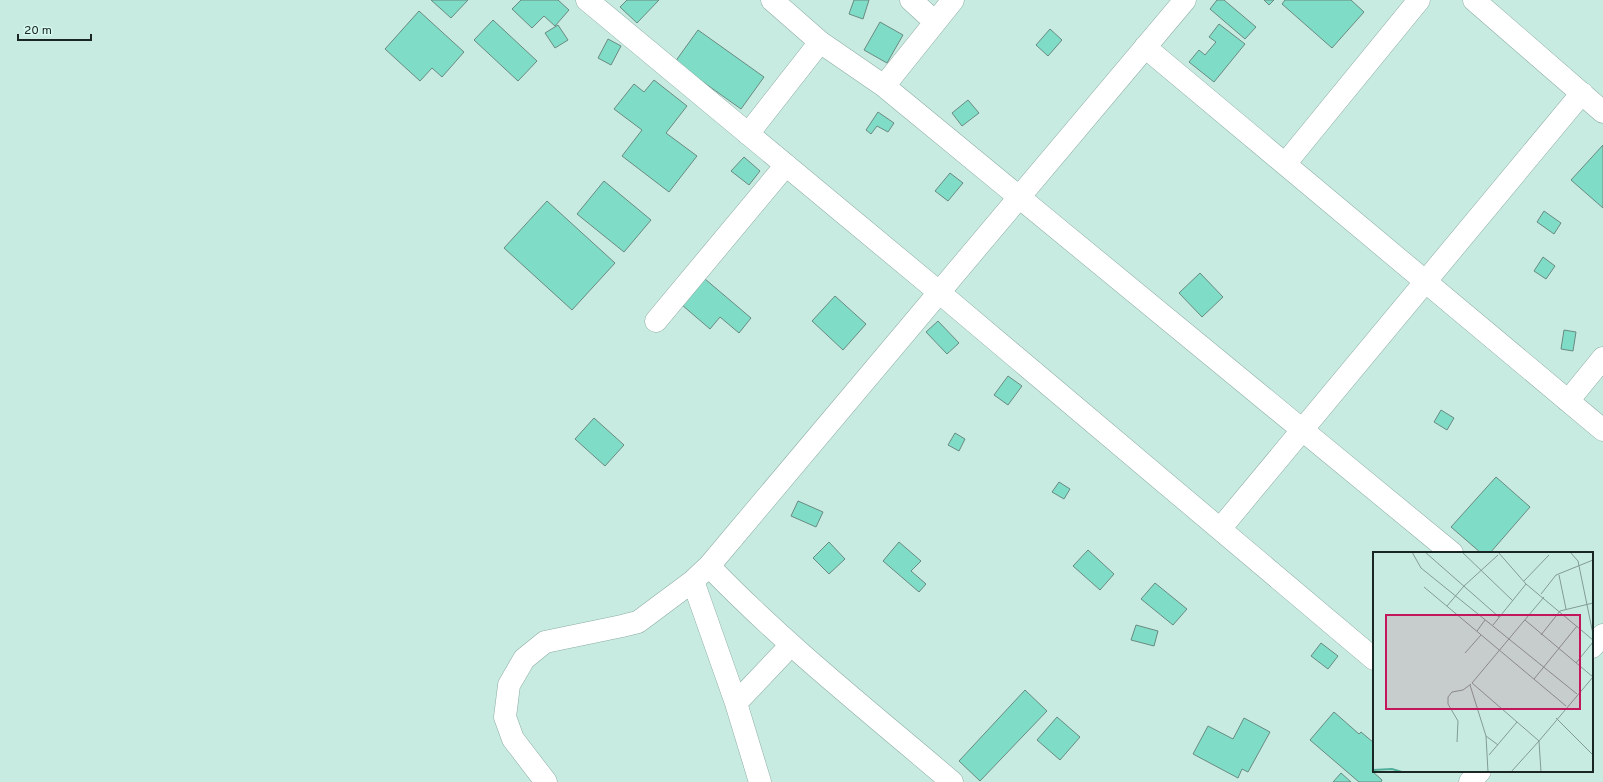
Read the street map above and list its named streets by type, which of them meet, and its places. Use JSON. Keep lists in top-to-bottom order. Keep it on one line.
{"scale_bar":"20 m"}
